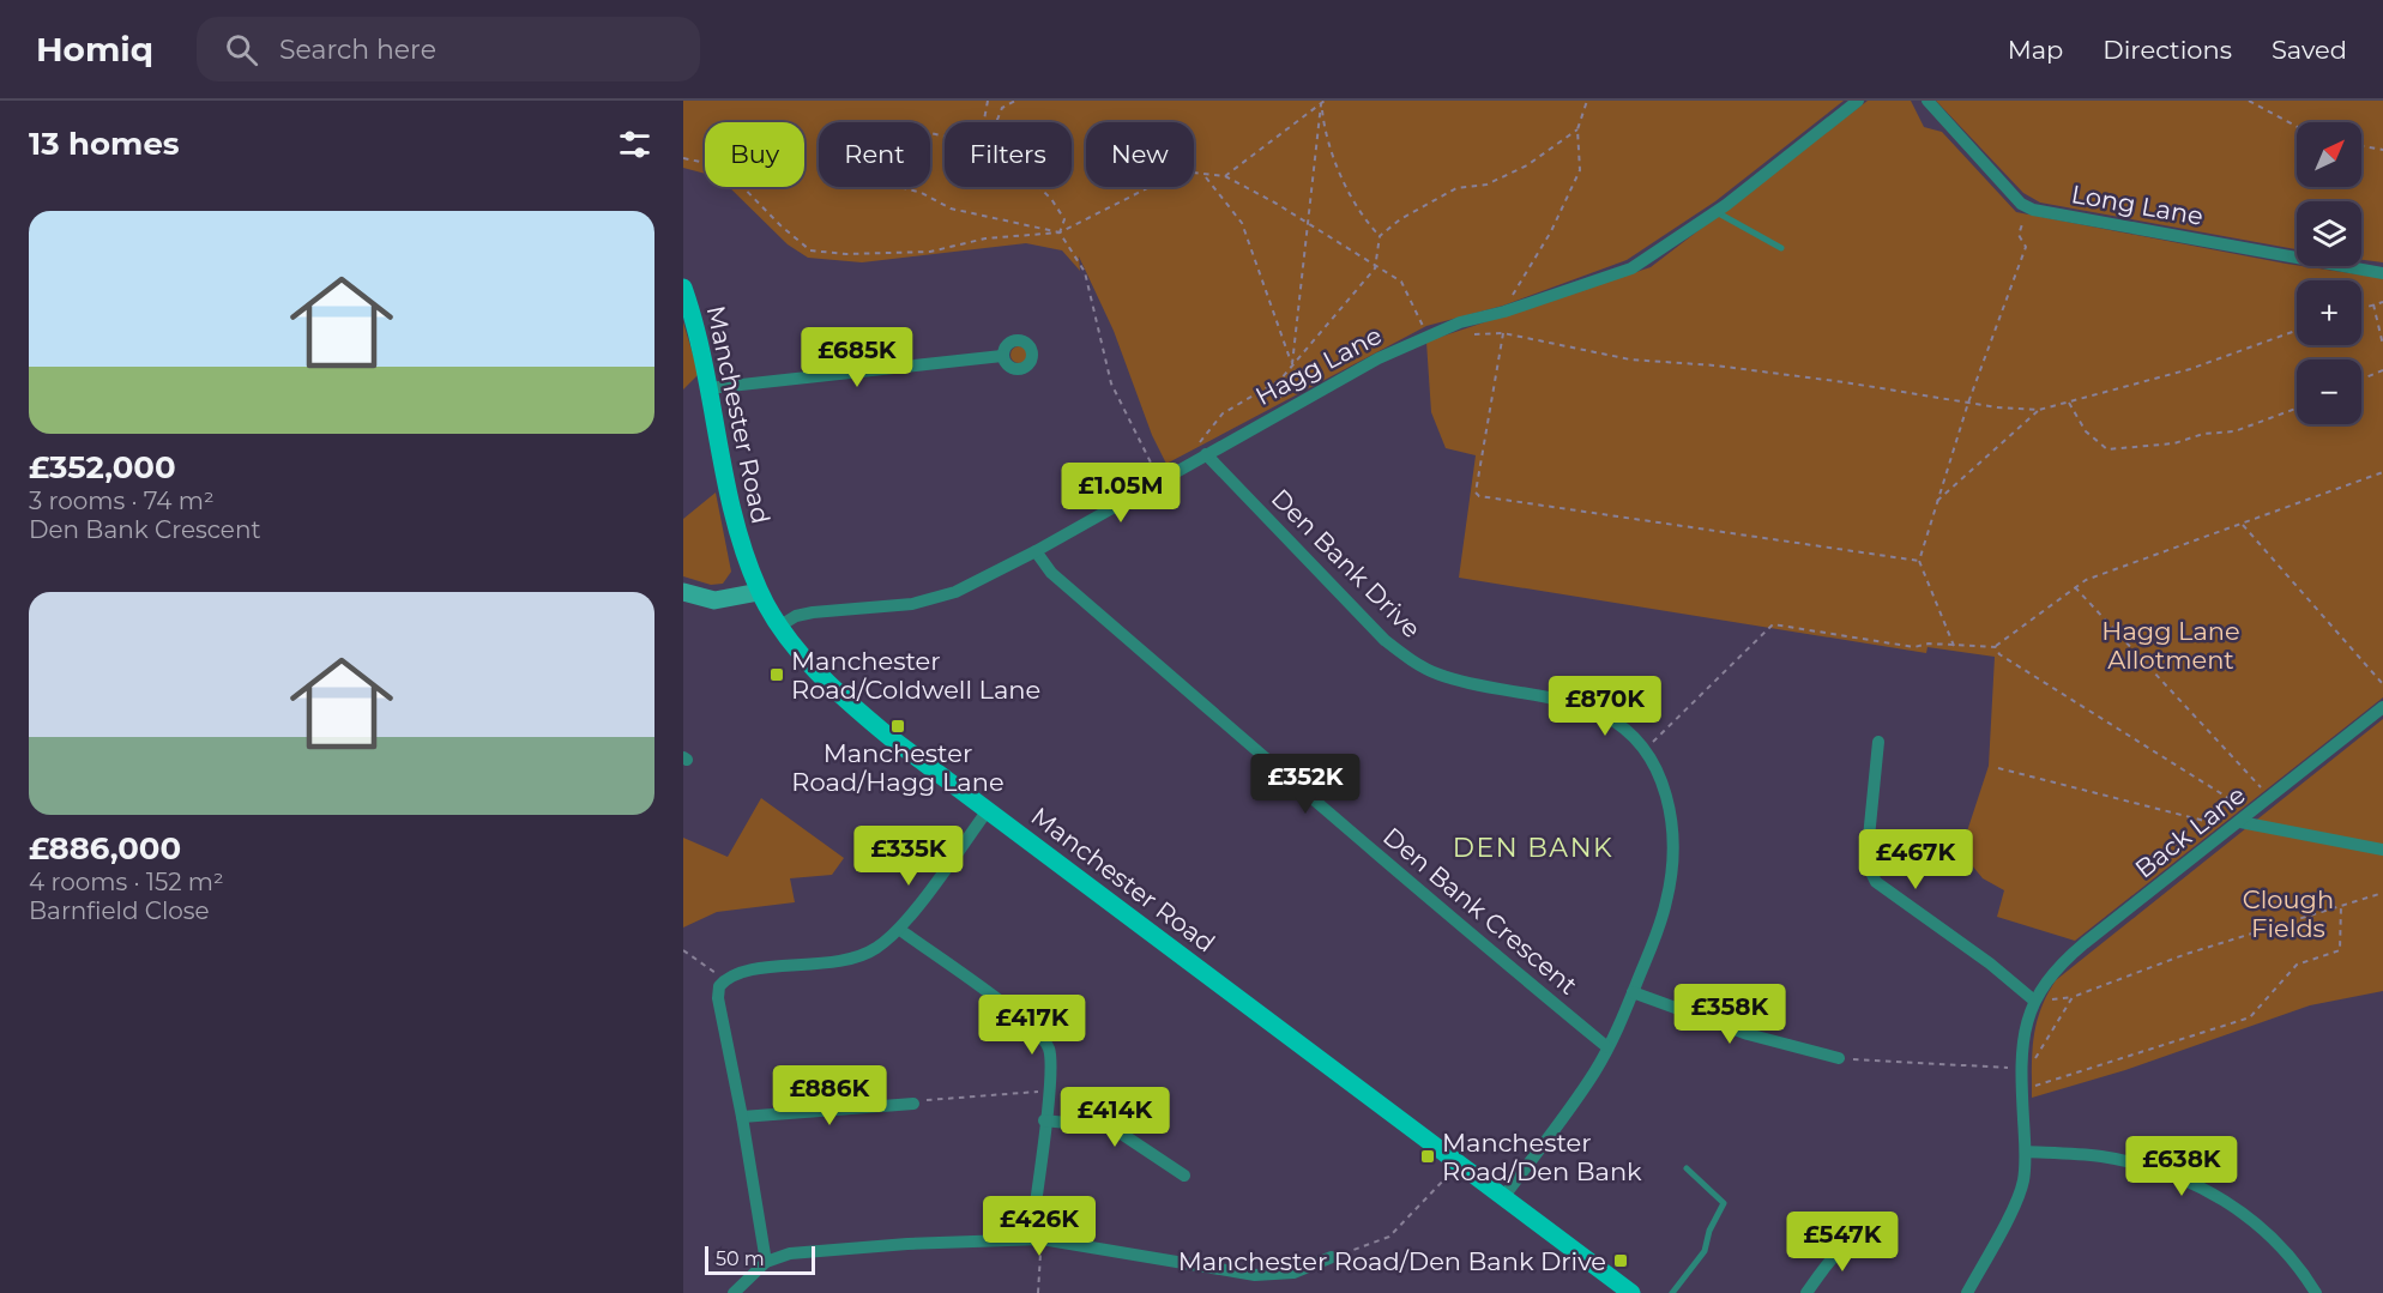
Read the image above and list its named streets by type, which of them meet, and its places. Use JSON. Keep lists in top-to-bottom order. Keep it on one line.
{"streets":{"main road":["Manchester Road"],"street":["Long Lane","Hagg Lane","Den Bank Drive","Back Lane","Den Bank Crescent"]},"crossings":[["Hagg Lane","Manchester Road"],["Hagg Lane","Den Bank Drive"],["Hagg Lane","Den Bank Crescent"],["Manchester Road","Den Bank Drive"],["Den Bank Drive","Den Bank Crescent"]],"districts":["DEN BANK"],"parks":["Hagg Lane Allotment","Clough Fields"],"places":{"transit":["Manchester Road/Coldwell Lane","Manchester Road/Hagg Lane","Manchester Road/Den Bank","Manchester Road/Den Bank Drive"]},"scale_bar":"50 m","north":"top right","page":{"header":"Homiq","search":"Search here","nav":["Map","Directions","Saved"],"heading":"13 homes","map_buttons":["+","−"],"chip":["Buy","Rent","Filters","New"],"list":[{"name":"£352,000","note":"3 rooms · 74 m² · Den Bank Crescent"},{"name":"£886,000","note":"4 rooms · 152 m² · Barnfield Close"}],"price":["£685K","£1.05M","£870K","£352K","£335K","£467K","£358K","£417K","£886K","£414K","£638K","£426K","£547K"],"scale":"50 m"}}
